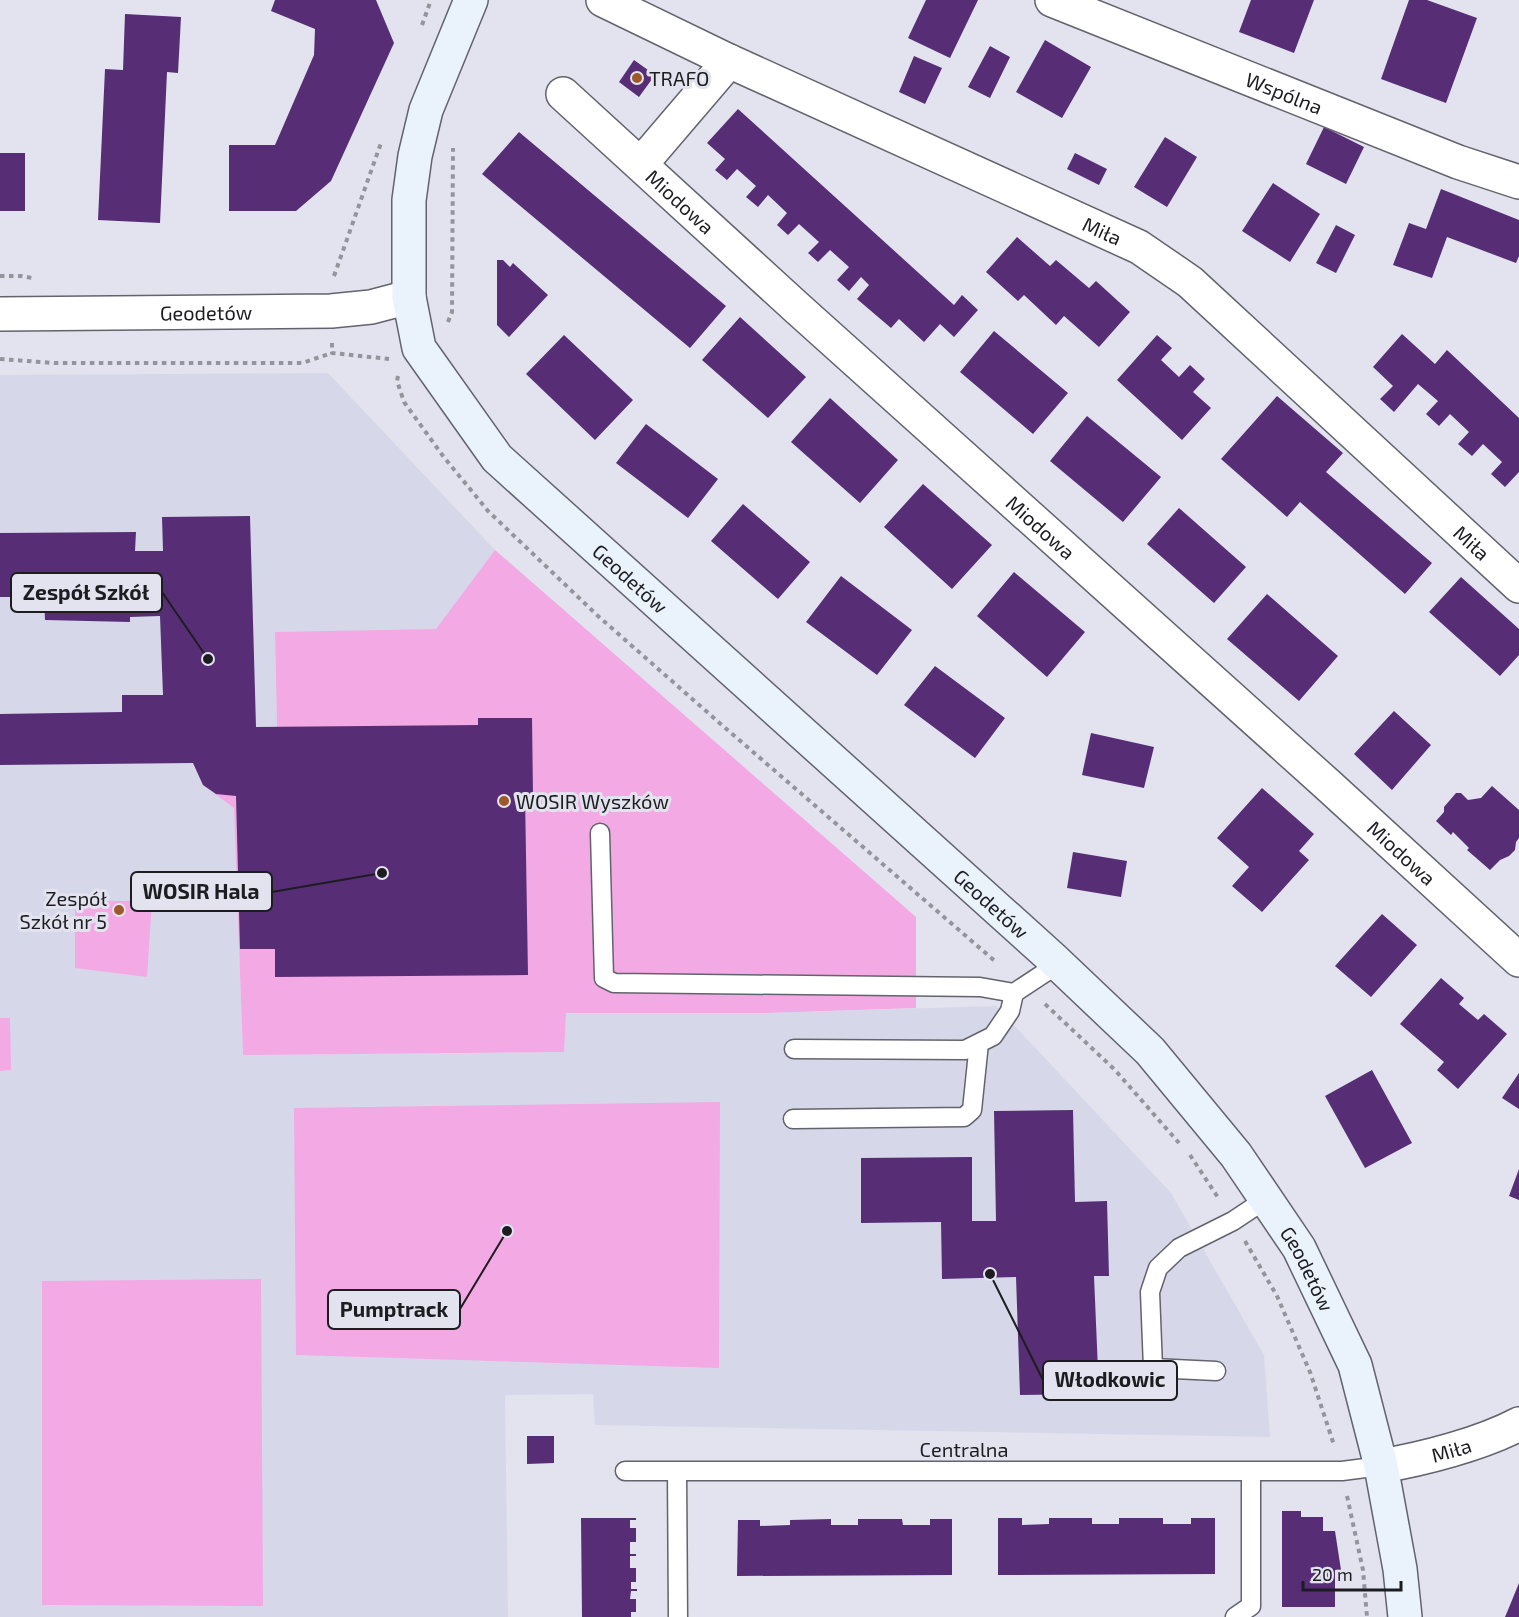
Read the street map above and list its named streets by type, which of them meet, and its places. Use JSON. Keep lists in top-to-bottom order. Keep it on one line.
{"streets":{"street":["Wspólna","Miodowa","Miła","Geodetów"],"lane":["Centralna"]},"crossings":[["Miła","Geodetów"],["Miła","Centralna"],["Geodetów","Centralna"]],"places":["TRAFO","Zespół Szkół","WOSIR Wyszków","WOSIR Hala","Zespół Szkół nr 5","Pumptrack","Włodkowic"],"scale_bar":"20 m"}
